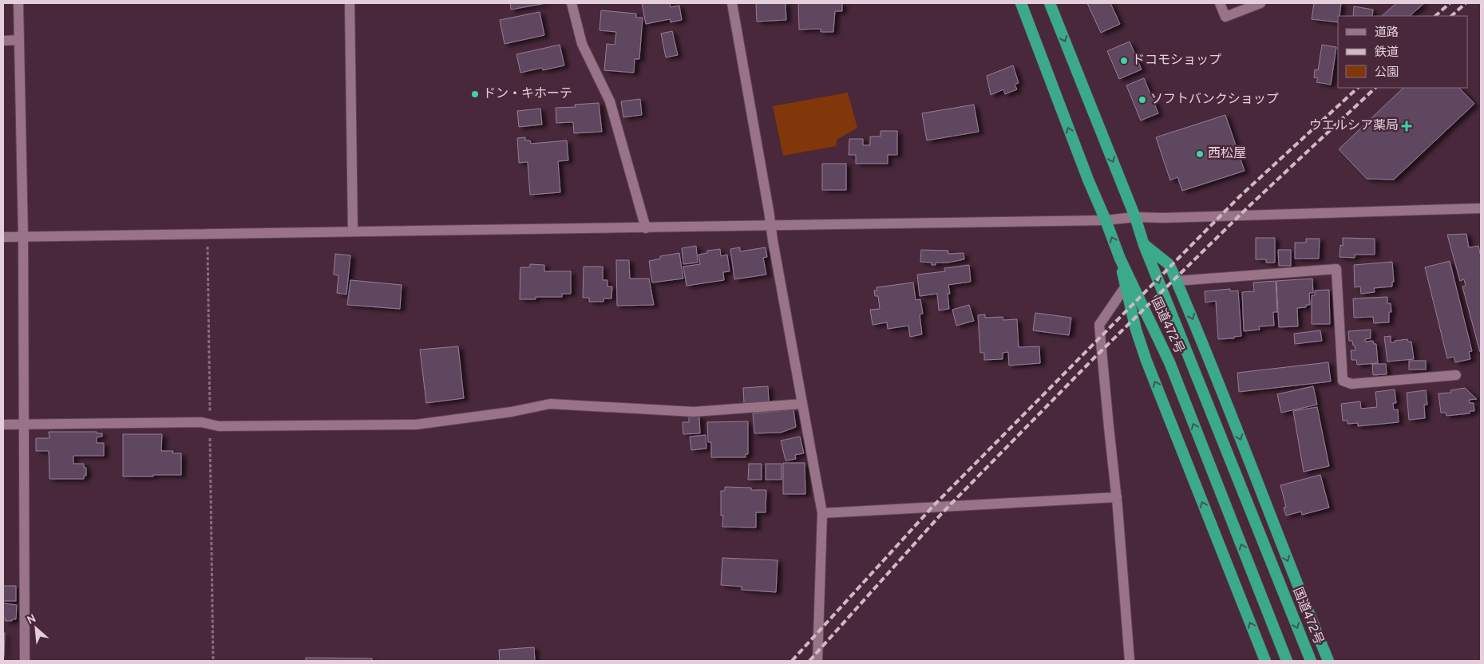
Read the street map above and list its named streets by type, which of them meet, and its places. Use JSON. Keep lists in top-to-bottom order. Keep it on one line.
{"streets":{"highway":["国道472号"]},"places":{"other":["ドコモショップ","ドン・キホーテ","ソフトバンクショップ","西松屋"],"health":["ウエルシア薬局"]},"legend":["道路","鉄道","公園"],"north":"top left"}
